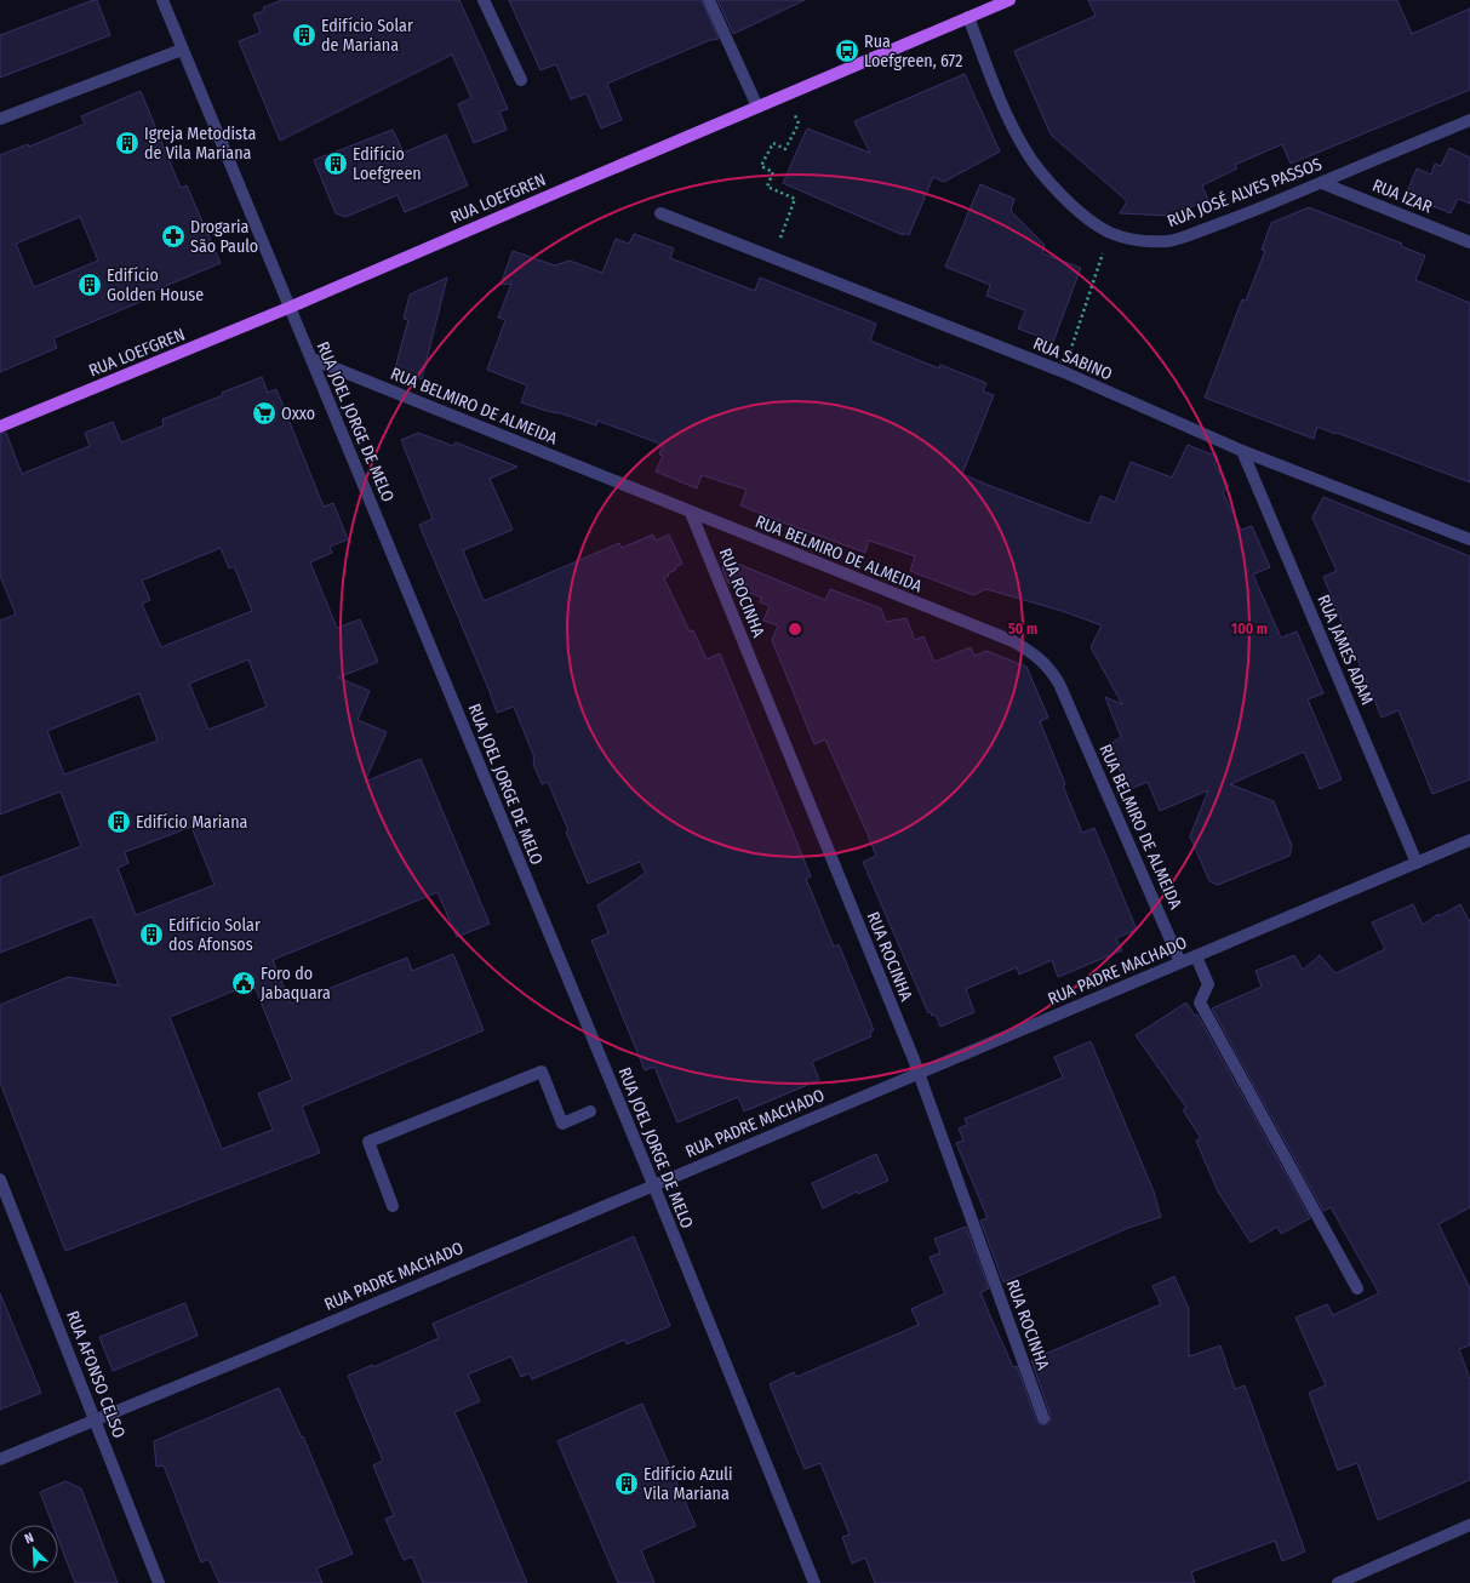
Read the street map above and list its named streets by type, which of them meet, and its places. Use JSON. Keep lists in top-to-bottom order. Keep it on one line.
{"streets":{"main road":["RUA LOEFGREN"],"street":["RUA JOSÉ ALVES PASSOS","RUA IZAR","RUA SABINO","RUA BELMIRO DE ALMEIDA","RUA JOEL JORGE DE MELO","RUA ROCINHA","RUA JAMES ADAM","RUA PADRE MACHADO","RUA AFONSO CELSO"]},"crossings":[["RUA JOSÉ ALVES PASSOS","RUA IZAR"],["RUA JOSÉ ALVES PASSOS","RUA LOEFGREN"],["RUA LOEFGREN","RUA JOEL JORGE DE MELO"],["RUA SABINO","RUA JAMES ADAM"],["RUA BELMIRO DE ALMEIDA","RUA JOEL JORGE DE MELO"],["RUA BELMIRO DE ALMEIDA","RUA ROCINHA"],["RUA BELMIRO DE ALMEIDA","RUA PADRE MACHADO"],["RUA JOEL JORGE DE MELO","RUA PADRE MACHADO"],["RUA ROCINHA","RUA PADRE MACHADO"],["RUA JAMES ADAM","RUA PADRE MACHADO"],["RUA PADRE MACHADO","RUA AFONSO CELSO"]],"places":{"building":["Edifício Solar de Mariana","Igreja Metodista de Vila Mariana","Edifício Loefgreen","Edifício Golden House","Edifício Mariana","Edifício Solar dos Afonsos","Edifício Azuli Vila Mariana"],"bus stop":["Rua Loefgreen, 672"],"pharmacy":["Drogaria São Paulo"],"supermarket":["Oxxo"],"public building":["Foro do Jabaquara"]},"north":"top left","rings":["50 m","100 m"]}
